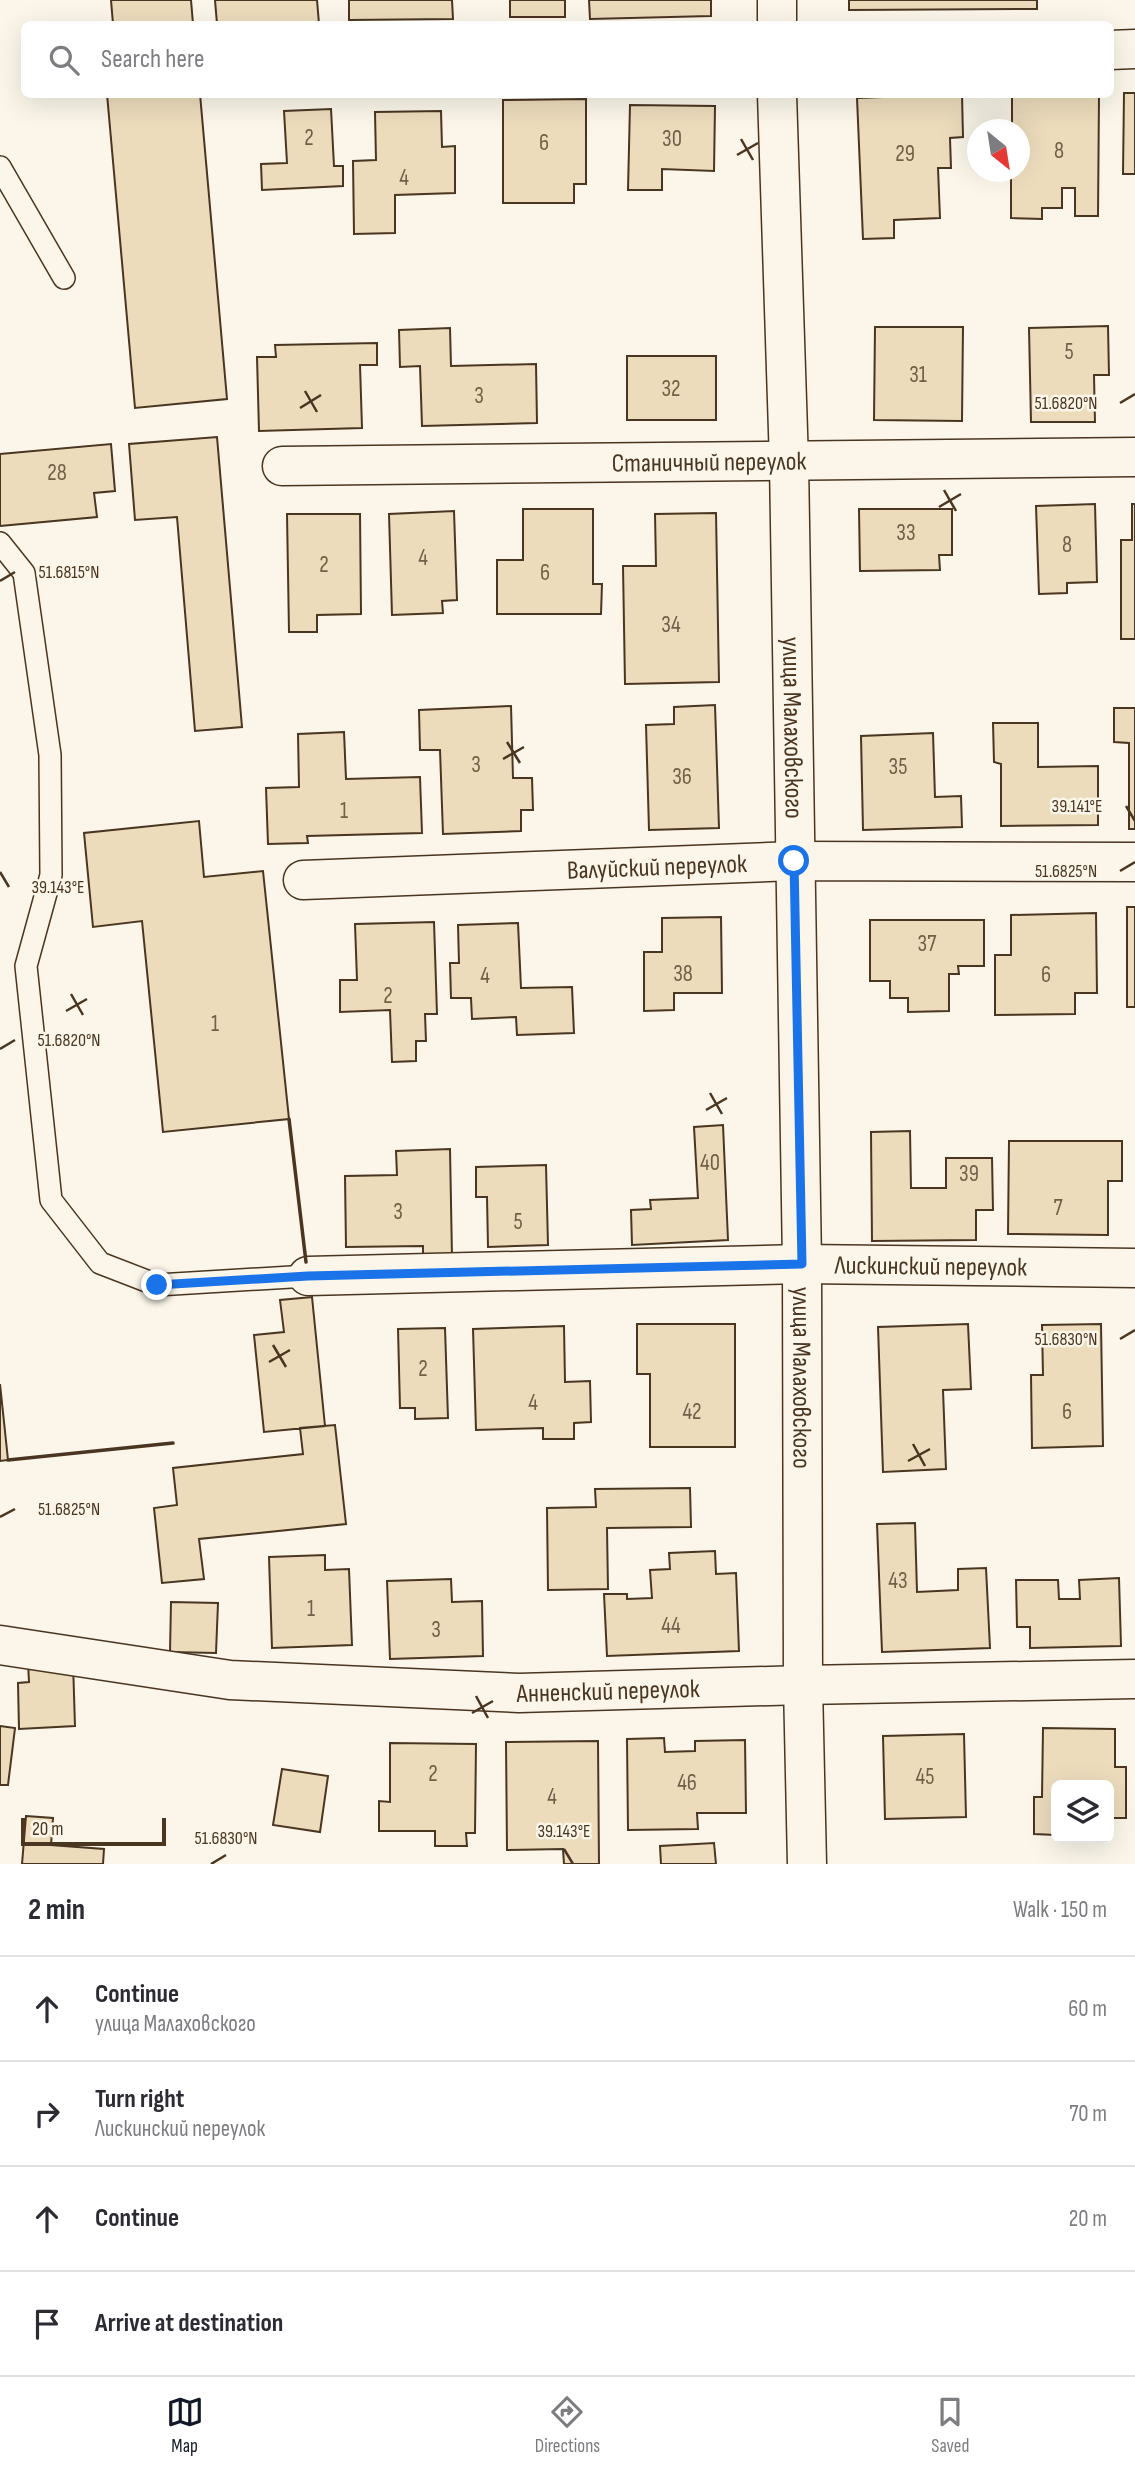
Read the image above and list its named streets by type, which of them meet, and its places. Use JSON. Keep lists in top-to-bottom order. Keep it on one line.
{"streets":{"street":["Станичный переулок","улица Малаховского","Валуйский переулок","Лискинский переулок","Анненский переулок"]},"crossings":[["Станичный переулок","улица Малаховского"],["улица Малаховского","Валуйский переулок"],["улица Малаховского","Лискинский переулок"],["улица Малаховского","Анненский переулок"]],"house_numbers":["2","30","6","8","29","4","5","31","32","3","28","33","8","4","2","6","34","3","35","36","1","37","38","6","4","2","1","40","39","7","3","5","2","4","42","6","43","1","44","3","2","45","46","4"],"scale_bar":"20 m","north":"bottom right","page":{"search":"Search here","scale":"20 m","heading":["2 min","Walk · 150 m"],"list":[["Continue","улица Малаховского","60 m"],["Turn right","Лискинский переулок","70 m"],["Continue","20 m"],"Arrive at destination"],"nav":["Map","Directions","Saved"]},"coordinates":["51.6820°N","51.6815°N","39.141°E","51.6825°N","39.143°E","51.6830°N"]}
